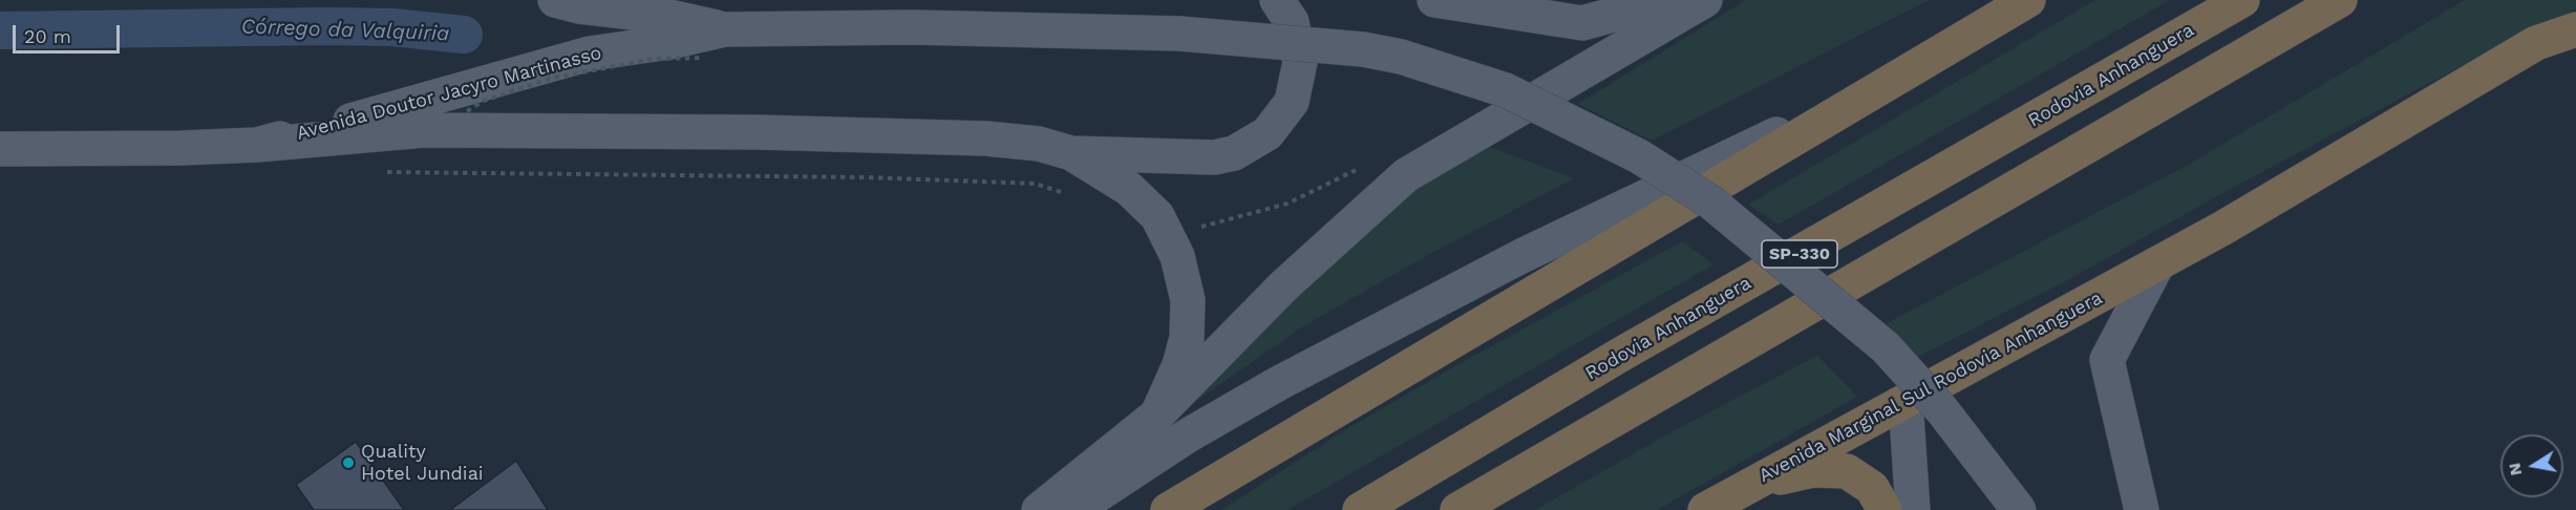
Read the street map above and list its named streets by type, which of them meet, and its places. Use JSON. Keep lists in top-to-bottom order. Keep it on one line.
{"streets":{"highway":["Rodovia Anhanguera","SP-330","Avenida Marginal Sul Rodovia Anhanguera"],"main road":["Avenida Doutor Jacyro Martinasso"]},"water":["Córrego da Valquiria"],"places":["Quality Hotel Jundiai"],"scale_bar":"20 m","north":"left"}
